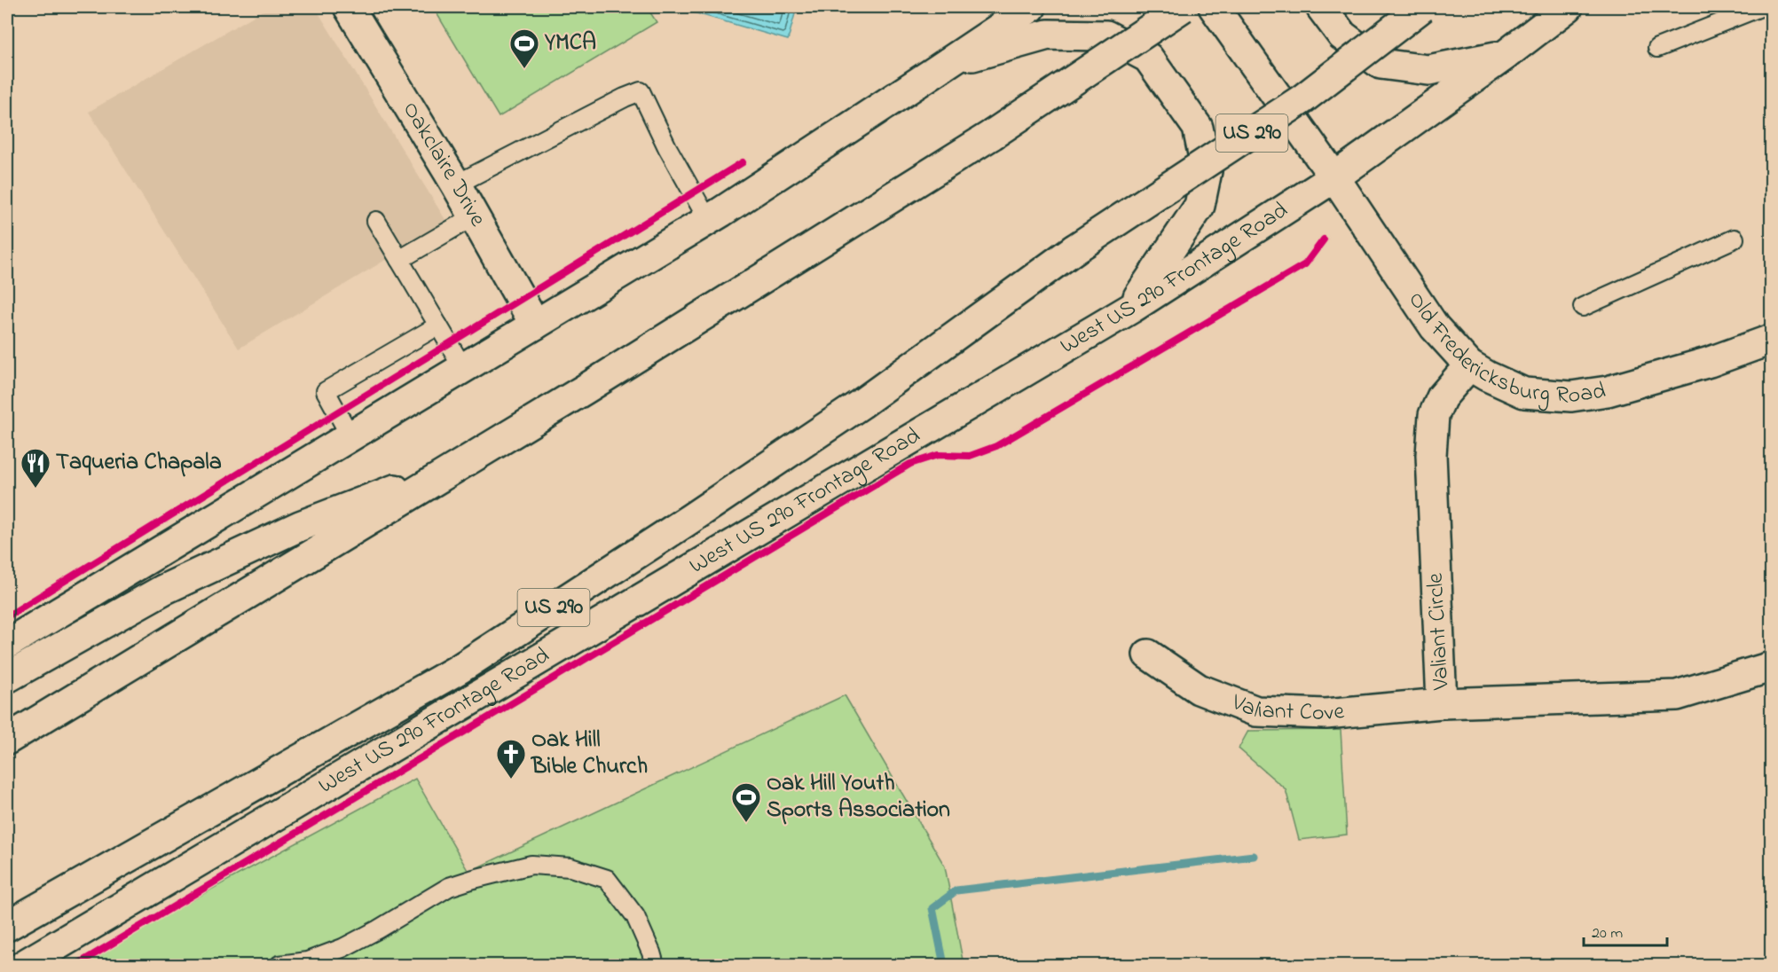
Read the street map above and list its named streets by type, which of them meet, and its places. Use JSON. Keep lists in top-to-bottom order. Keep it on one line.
{"streets":{"main road":["US 290","Oakclaire Drive","West US 290 Frontage Road","Old Fredericksburg Road","Valiant Circle","Valiant Cove"]},"crossings":[["West US 290 Frontage Road","Old Fredericksburg Road"],["Old Fredericksburg Road","Valiant Circle"],["Valiant Circle","Valiant Cove"]],"places":{"sports":["YMCA","Oak Hill Youth Sports Association"],"restaurant":["Taqueria Chapala"],"church":["Oak Hill Bible Church"]},"scale_bar":"20 m"}
